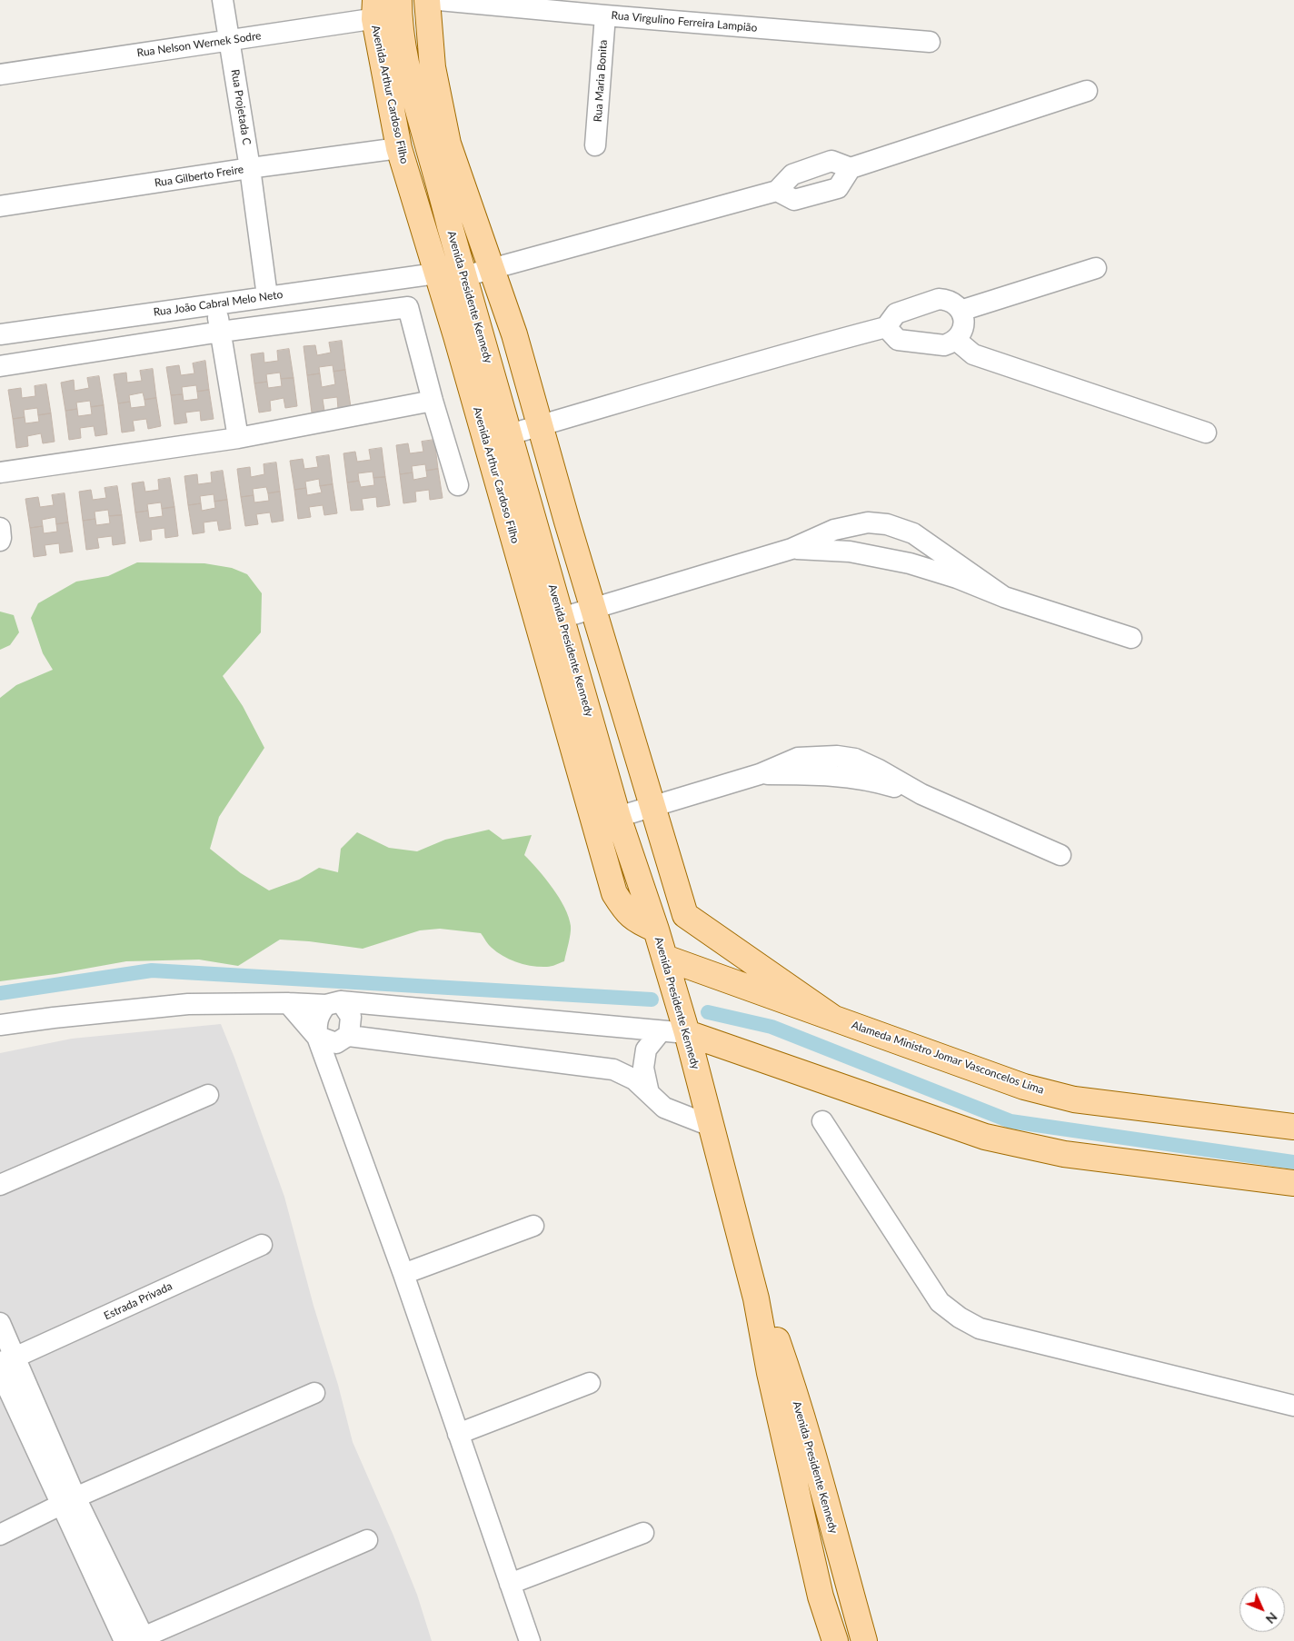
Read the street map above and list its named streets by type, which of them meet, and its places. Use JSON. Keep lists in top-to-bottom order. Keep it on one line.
{"streets":{"main road":["Avenida Arthur Cardoso Filho","Avenida Presidente Kennedy","Alameda Ministro Jomar Vasconcelos Lima"],"street":["Rua Virgulino Ferreira Lampião","Rua Nelson Wernek Sodre","Rua Maria Bonita","Rua Projetada C","Rua Gilberto Freire","Rua João Cabral Melo Neto","Estrada Privada"]},"crossings":[["Rua Virgulino Ferreira Lampião","Rua Maria Bonita"],["Rua Nelson Wernek Sodre","Avenida Arthur Cardoso Filho"],["Rua Nelson Wernek Sodre","Rua Projetada C"],["Rua Nelson Wernek Sodre","Avenida Presidente Kennedy"],["Avenida Arthur Cardoso Filho","Rua Gilberto Freire"],["Avenida Arthur Cardoso Filho","Avenida Presidente Kennedy"],["Avenida Arthur Cardoso Filho","Rua João Cabral Melo Neto"],["Rua Projetada C","Rua Gilberto Freire"],["Rua Projetada C","Rua João Cabral Melo Neto"],["Avenida Presidente Kennedy","Alameda Ministro Jomar Vasconcelos Lima"]],"north":"bottom right"}
